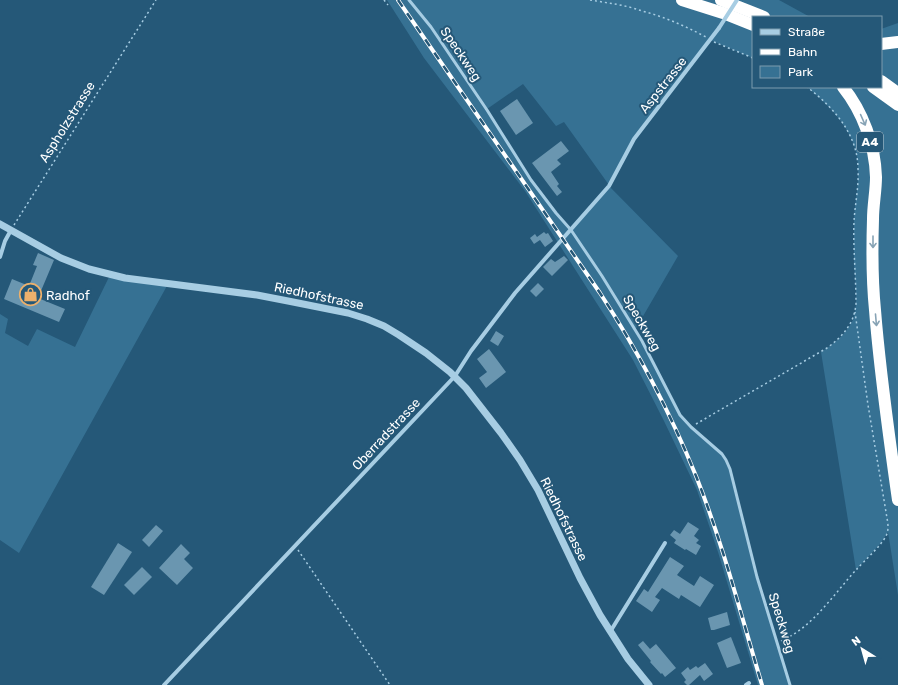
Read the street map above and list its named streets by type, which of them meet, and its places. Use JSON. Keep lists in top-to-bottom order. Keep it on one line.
{"streets":{"highway":["A4"],"street":["Aspstrasse","Riedhofstrasse","Oberradstrasse"],"lane":["Speckweg"],"path":["Aspholzstrasse"]},"crossings":[["Speckweg","Oberradstrasse"],["Aspstrasse","Oberradstrasse"],["Aspholzstrasse","Riedhofstrasse"],["Riedhofstrasse","Oberradstrasse"]],"places":{"shop":["Radhof"]},"legend":["Straße","Bahn","Park"],"north":"top left"}
